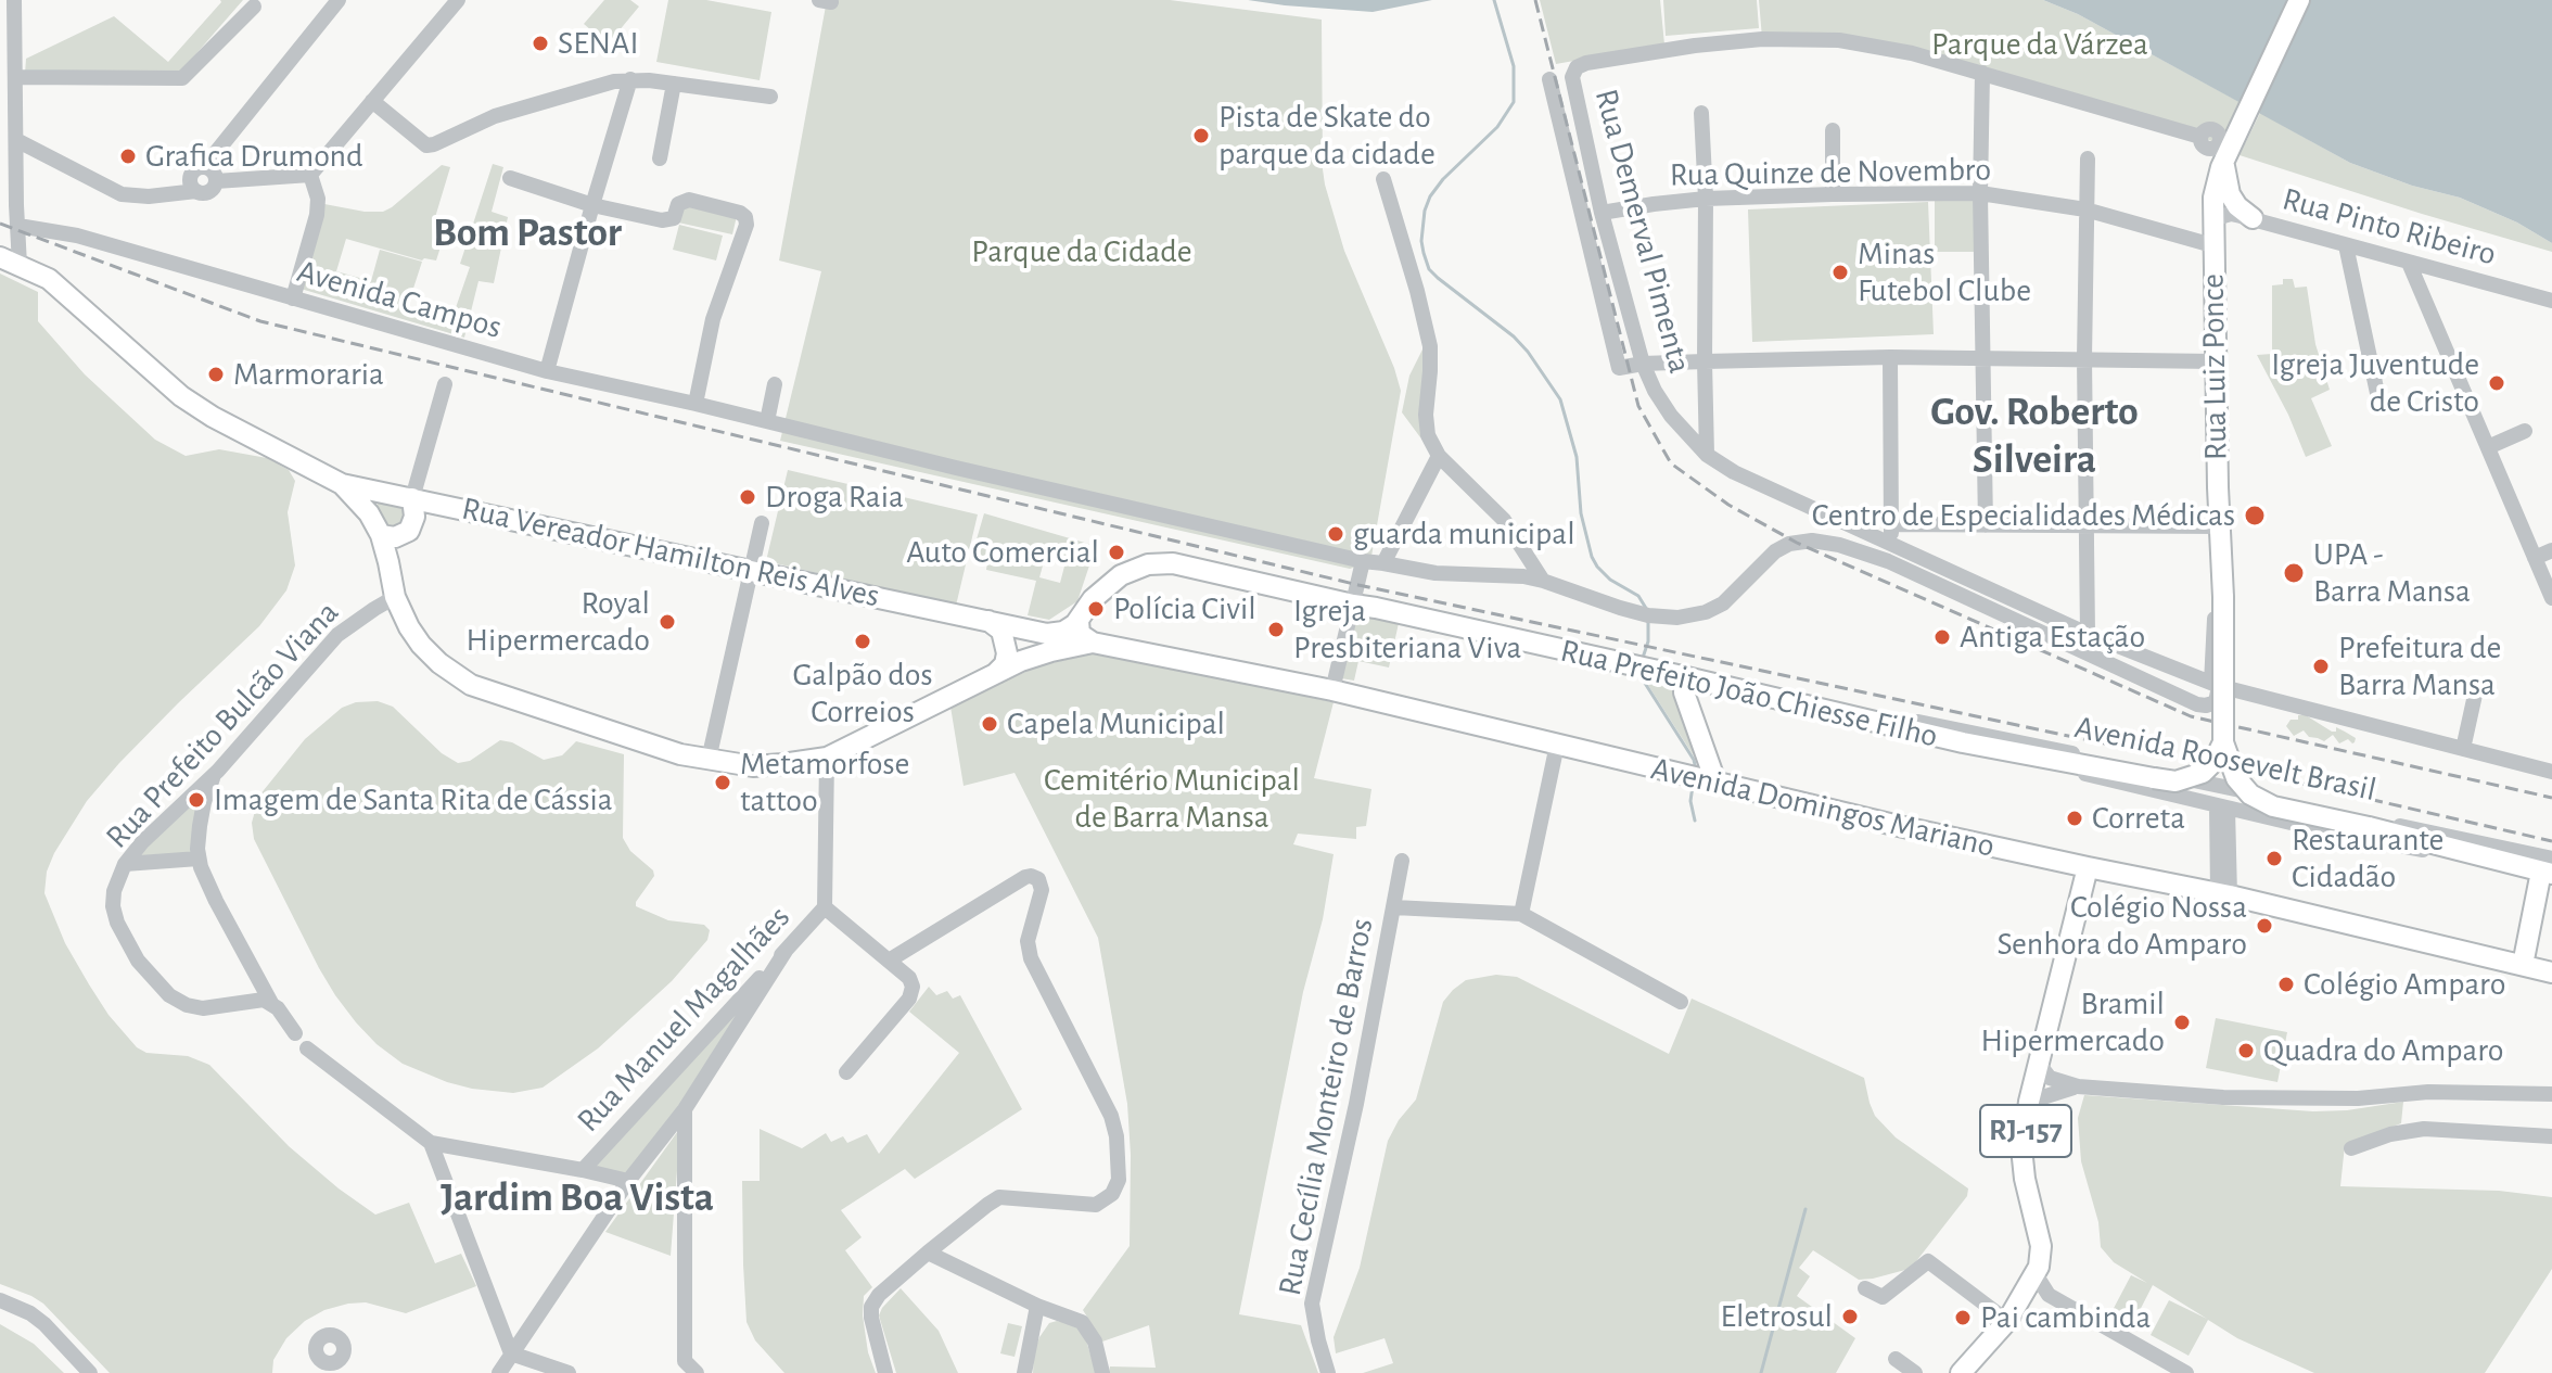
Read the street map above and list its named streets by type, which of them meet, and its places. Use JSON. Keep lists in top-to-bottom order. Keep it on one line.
{"streets":{"main road":["Rua Luiz Ponce","Rua Vereador Hamilton Reis Alves","Rua Prefeito João Chiesse Filho","Avenida Domingos Mariano","RJ-157"],"street":["Rua Quinze de Novembro","Rua Pinto Ribeiro","Rua Demerval Pimenta","Avenida Campos","Rua Prefeito Bulcão Viana","Avenida Roosevelt Brasil","Rua Manuel Magalhães","Rua Cecília Monteiro de Barros"]},"crossings":[["Rua Quinze de Novembro","Rua Demerval Pimenta"],["Rua Quinze de Novembro","Rua Luiz Ponce"],["Rua Pinto Ribeiro","Rua Luiz Ponce"],["Rua Demerval Pimenta","Avenida Campos"],["Rua Demerval Pimenta","Rua Luiz Ponce"],["Avenida Campos","Rua Luiz Ponce"],["Rua Luiz Ponce","Rua Prefeito João Chiesse Filho"],["Rua Prefeito João Chiesse Filho","Avenida Roosevelt Brasil"],["Avenida Domingos Mariano","RJ-157"]],"districts":["Bom Pastor","Gov. Roberto Silveira","Jardim Boa Vista"],"parks":["Parque da Várzea","Parque da Cidade","Cemitério Municipal de Barra Mansa"],"places":["SENAI","Pista de Skate do parque da cidade","Grafica Drumond","Minas Futebol Clube","Marmoraria","Igreja Juventude de Cristo","Droga Raia","Centro de Especialidades Médicas","guarda municipal","Auto Comercial","UPA - Barra Mansa","Polícia Civil","Royal Hipermercado","Igreja Presbiteriana Viva","Antiga Estação","Galpão dos Correios","Prefeitura de Barra Mansa","Capela Municipal","Metamorfose tattoo","Imagem de Santa Rita de Cássia","Correta","Restaurante Cidadão","Colégio Nossa Senhora do Amparo","Colégio Amparo","Bramil Hipermercado","Quadra do Amparo","Eletrosul","Pai cambinda"]}
